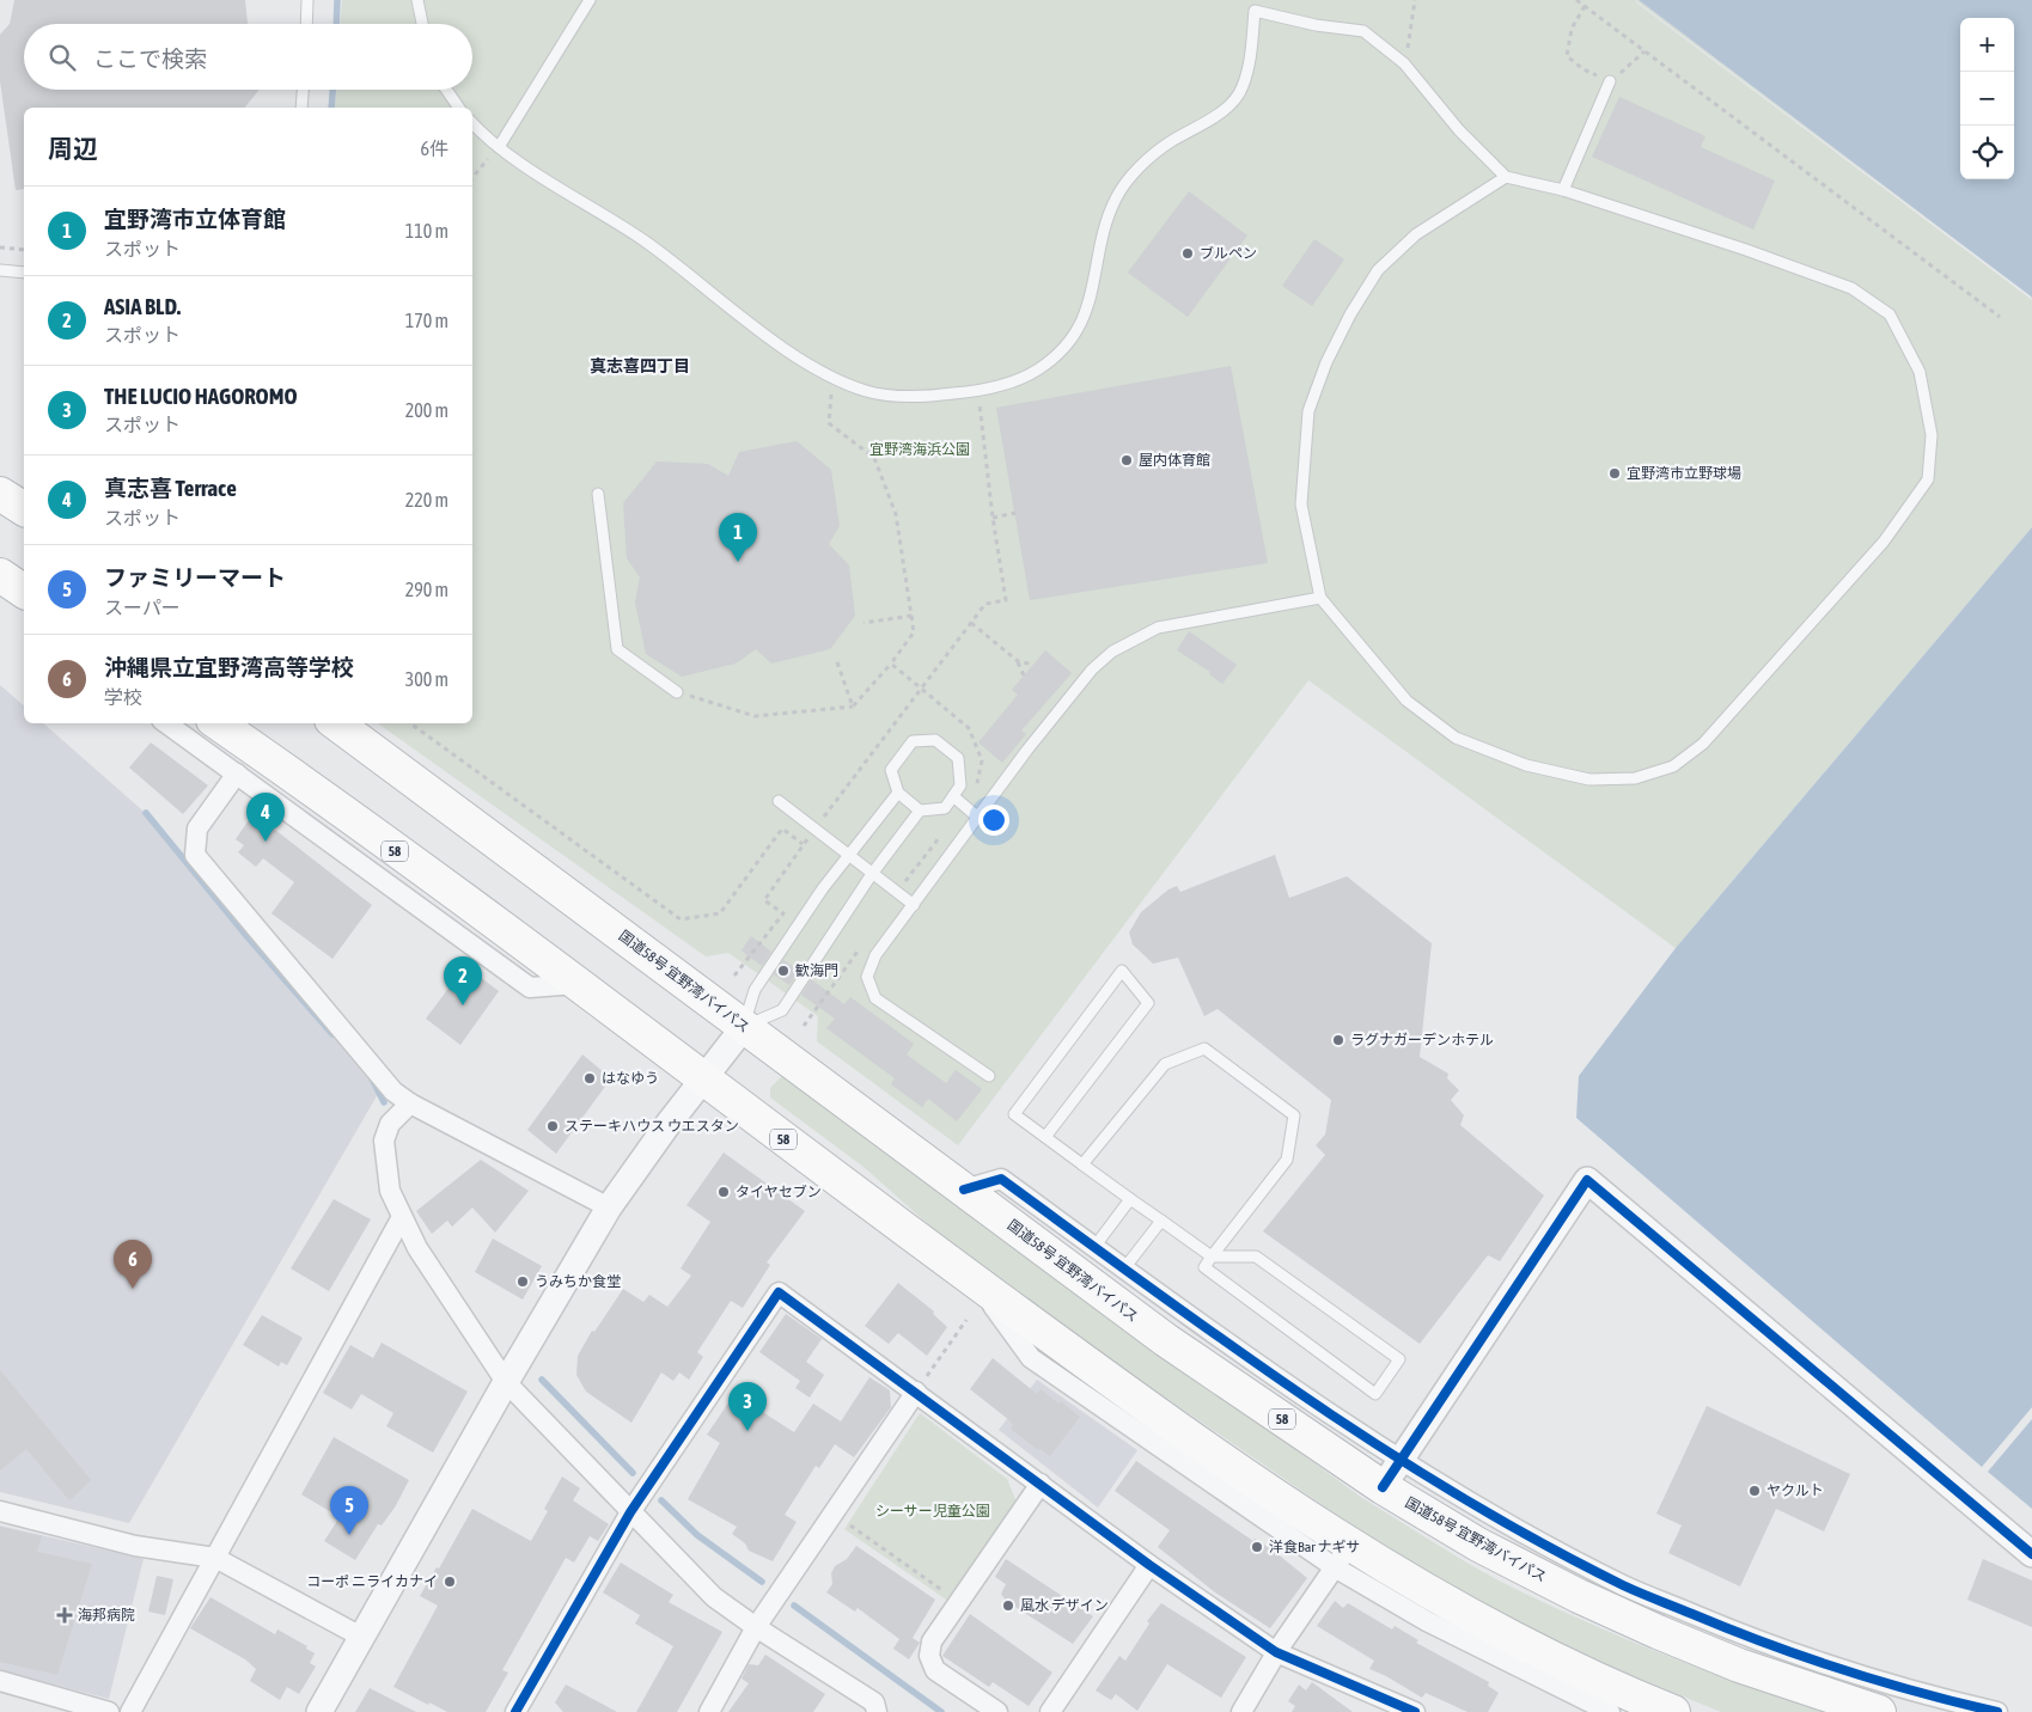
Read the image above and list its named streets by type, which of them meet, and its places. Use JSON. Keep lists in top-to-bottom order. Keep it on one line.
{"streets":{"highway":["58","国道58号 宜野湾バイパス"]},"districts":["真志喜四丁目"],"parks":["宜野湾海浜公園","シーサー児童公園"],"places":{"other":["ブルペン","屋内体育館","宜野湾市立野球場","歓海門","ラグナガーデンホテル","はなゆう","ステーキハウス ウエスタン","タイヤセブン","うみちか食堂","ヤクルト","洋食Bar ナギサ","コーポ ニライカナイ","風水 デザイン"],"health":["海邦病院"]},"page":{"map_buttons":["+","−"],"search":"ここで検索","heading":["周辺","6件"],"list":[{"mark":"1","name":"宜野湾市立体育館","note":"スポット","value":"110 m"},{"mark":"2","name":"ASIA BLD.","note":"スポット","value":"170 m"},{"mark":"3","name":"THE LUCIO HAGOROMO","note":"スポット","value":"200 m"},{"mark":"4","name":"真志喜 Terrace","note":"スポット","value":"220 m"},{"mark":"5","name":"ファミリーマート","note":"スーパー","value":"290 m"},{"mark":"6","name":"沖縄県立宜野湾高等学校","note":"学校","value":"300 m"}],"pins":["1","4","2","6","3","5"]}}
